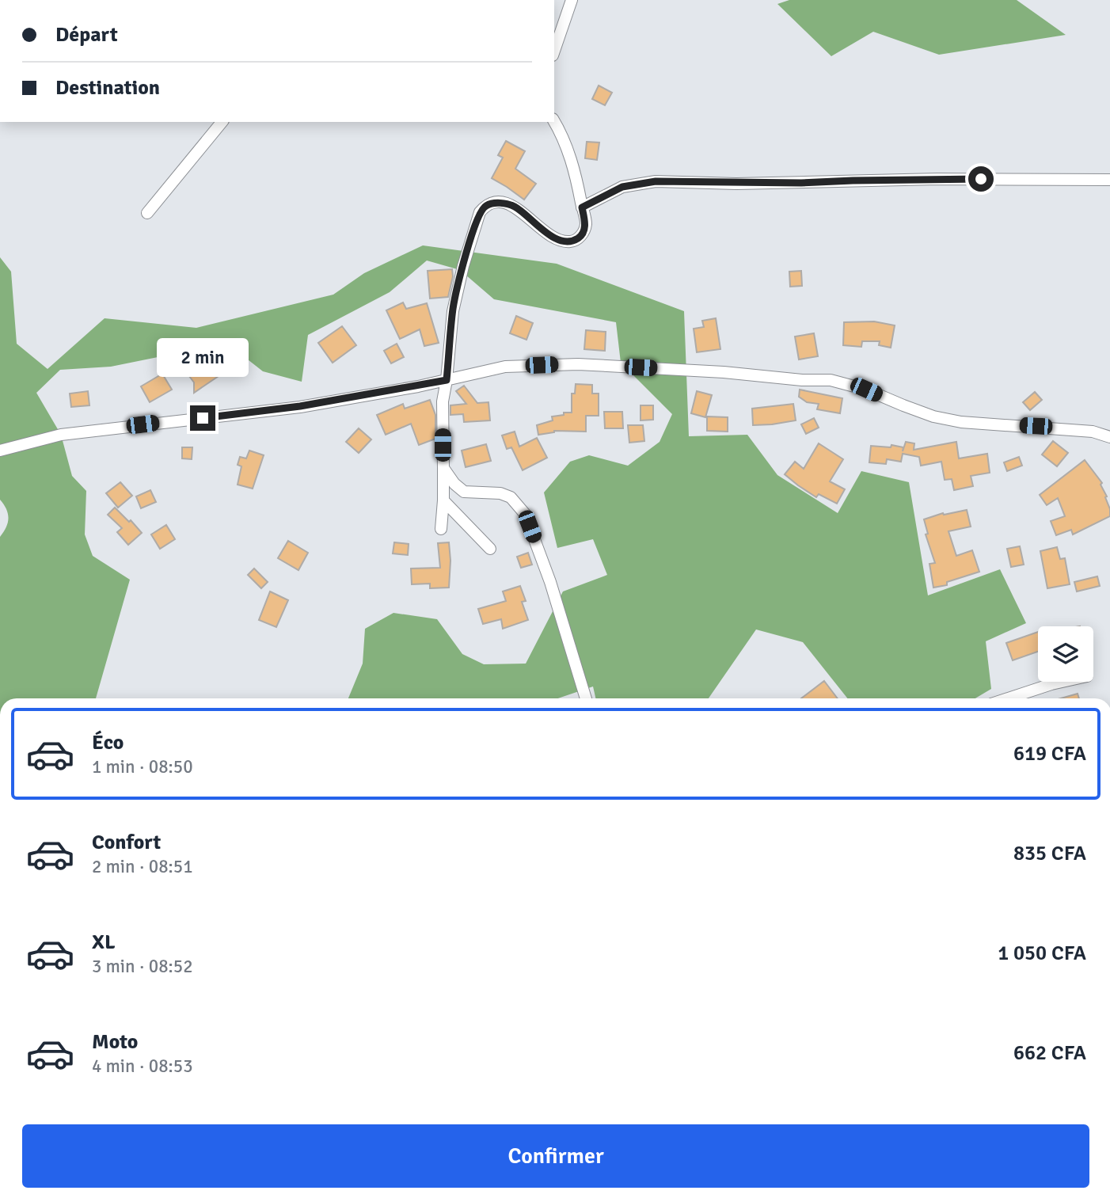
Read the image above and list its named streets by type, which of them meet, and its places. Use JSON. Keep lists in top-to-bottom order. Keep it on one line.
{"page":{"banner":["Départ","Destination"],"bubble":"2 min","list":[{"name":"Éco","note":"1 min · 08:50","value":"619 CFA"},{"name":"Confort","note":"2 min · 08:51","value":"835 CFA"},{"name":"XL","note":"3 min · 08:52","value":"1 050 CFA"},{"name":"Moto","note":"4 min · 08:53","value":"662 CFA"}],"buttons":"Confirmer"}}
